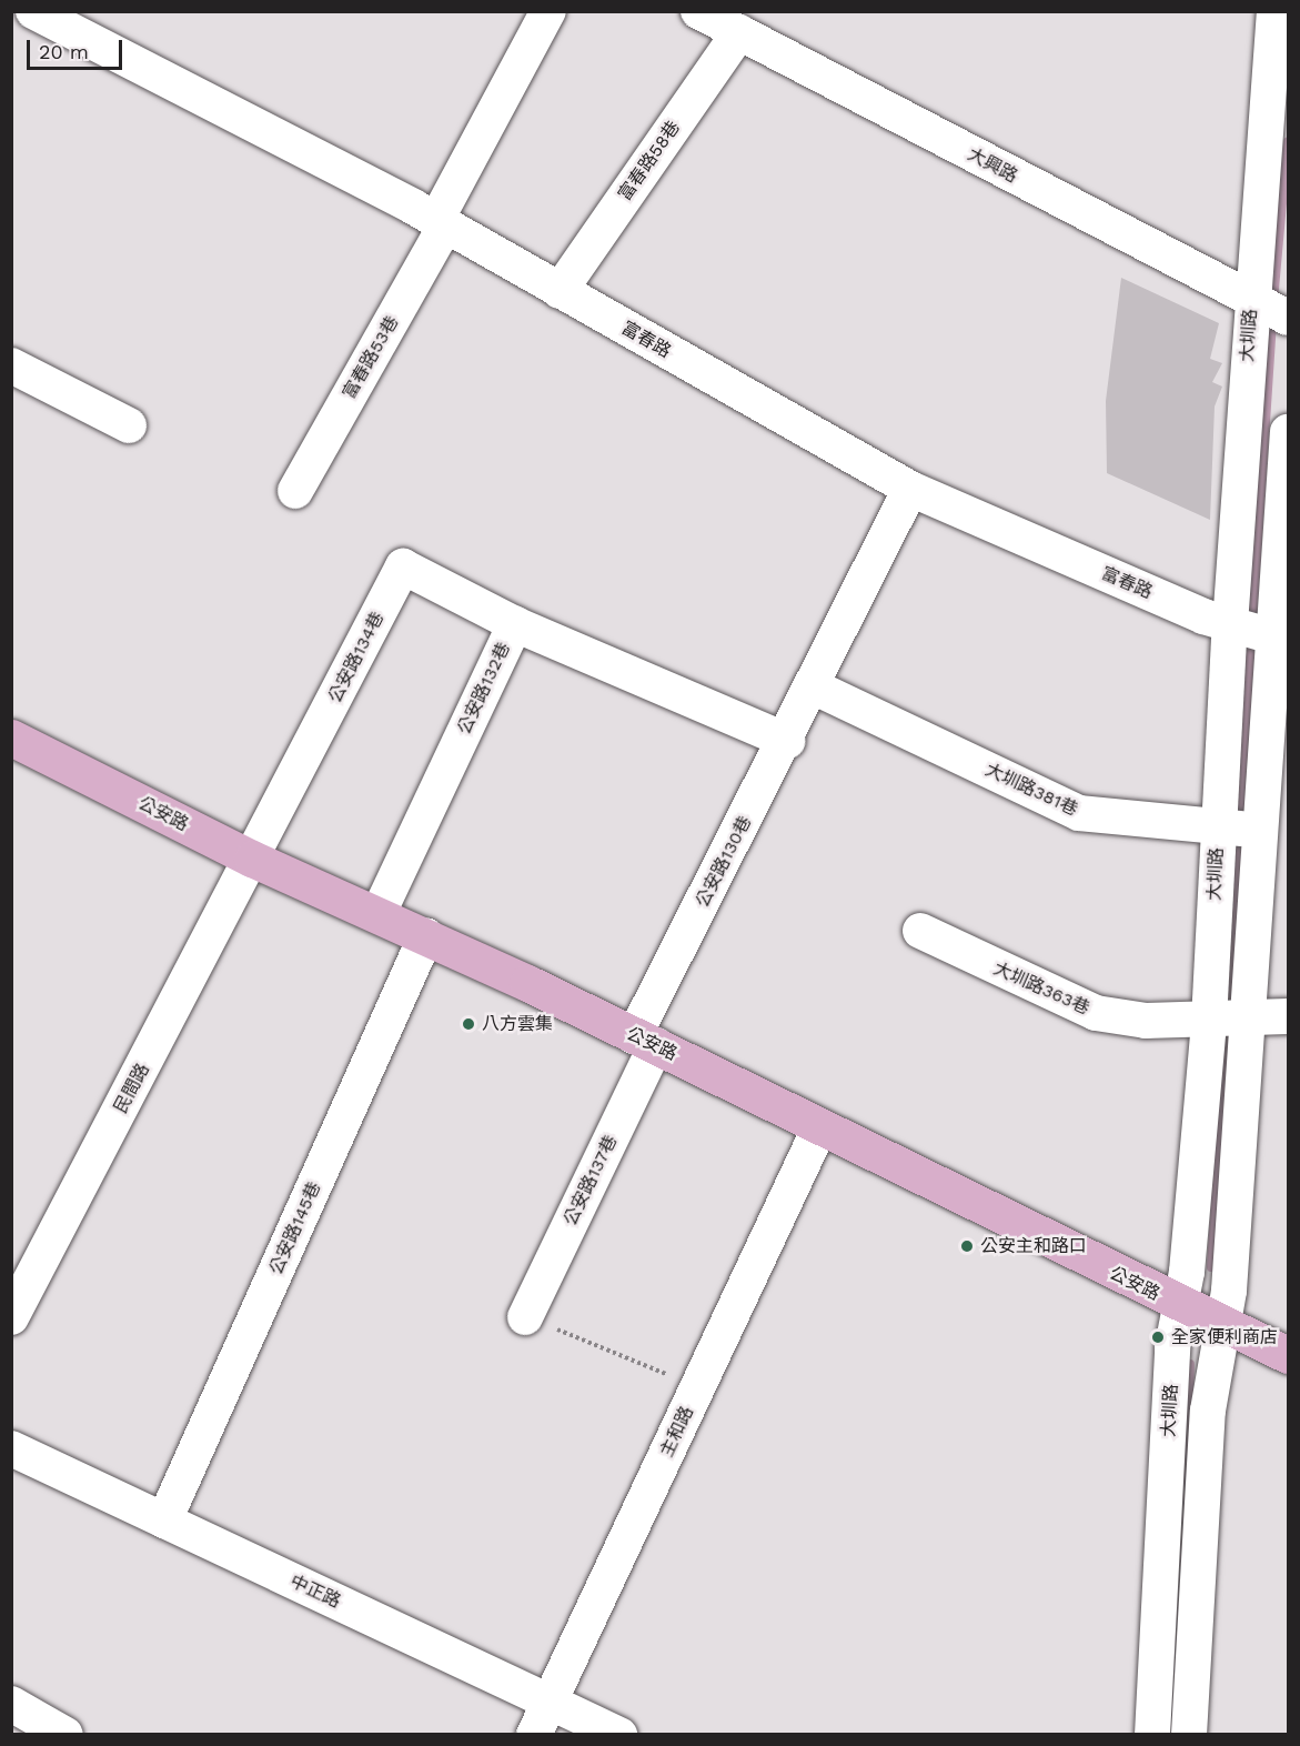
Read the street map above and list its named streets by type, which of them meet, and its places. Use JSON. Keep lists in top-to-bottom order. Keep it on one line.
{"streets":{"main road":["公安路"],"street":["富春路58巷","大興路","大圳路","富春路","富春路53巷","公安路134巷","公安路132巷","大圳路381巷","公安路130巷","大圳路363巷","民間路","公安路137巷","公安路145巷","主和路","中正路"]},"crossings":[["富春路58巷","大興路"],["富春路58巷","富春路"],["大興路","大圳路"],["大圳路","富春路"],["大圳路","大圳路381巷"],["大圳路","公安路"],["大圳路","大圳路363巷"],["富春路","富春路53巷"],["富春路","公安路130巷"],["公安路134巷","公安路132巷"],["公安路134巷","公安路"],["公安路134巷","民間路"],["公安路132巷","公安路"],["公安路132巷","公安路130巷"],["大圳路381巷","公安路130巷"],["公安路","公安路130巷"],["公安路","民間路"],["公安路","公安路137巷"],["公安路","公安路145巷"],["公安路","主和路"],["公安路130巷","公安路137巷"],["公安路145巷","中正路"],["主和路","中正路"]],"places":["八方雲集","公安主和路口","全家便利商店"],"scale_bar":"20 m"}
